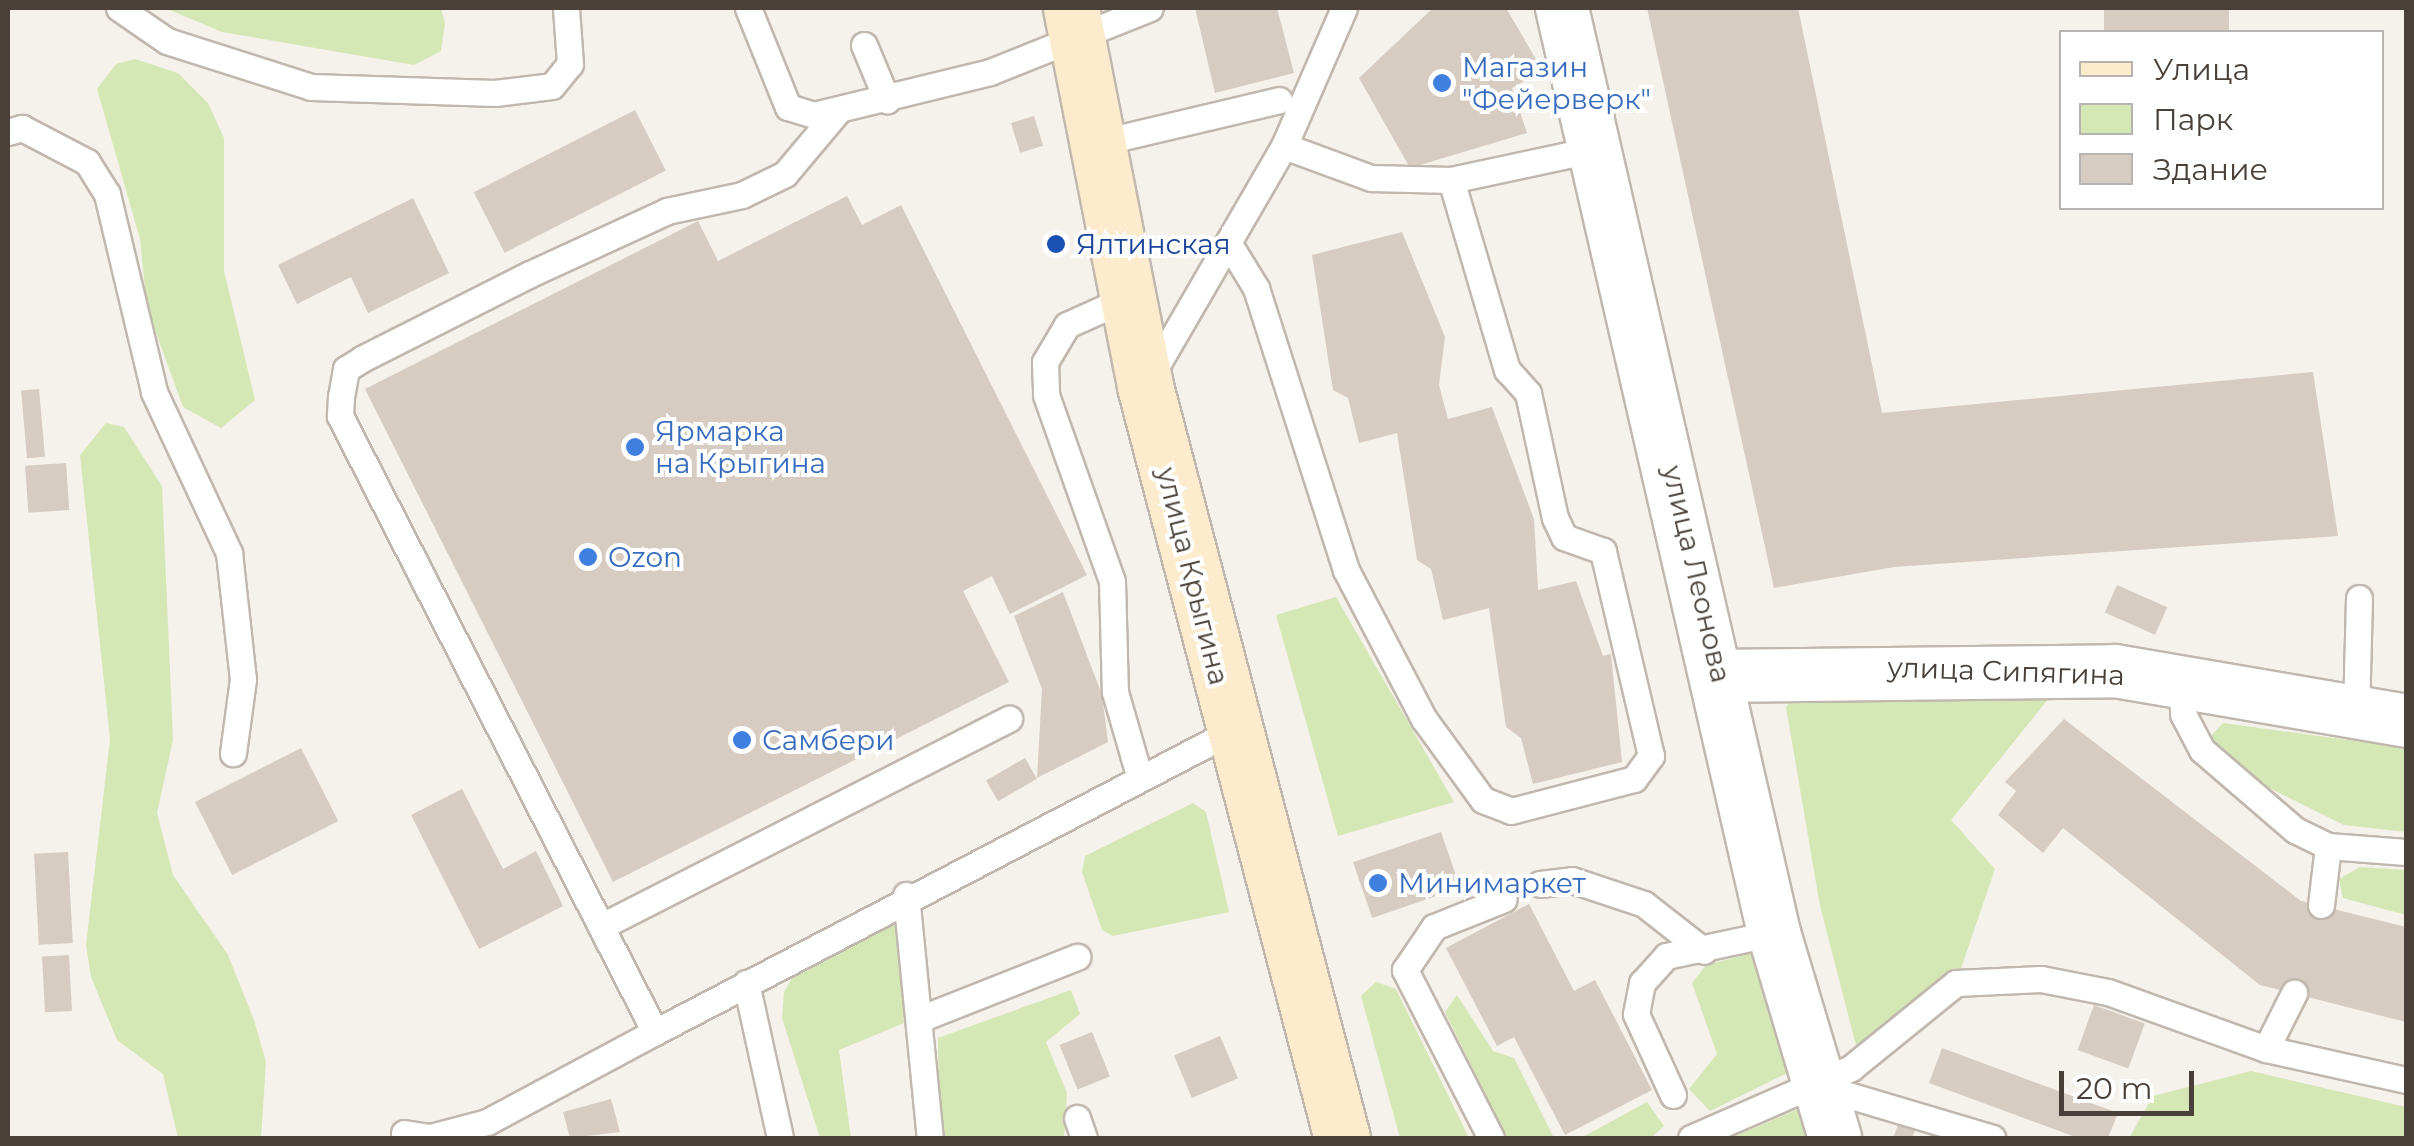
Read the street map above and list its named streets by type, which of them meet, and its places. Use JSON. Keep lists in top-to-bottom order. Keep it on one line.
{"streets":{"main road":["улица Крыгина"],"street":["улица Леонова","улица Сипягина"]},"crossings":[["улица Леонова","улица Сипягина"]],"places":["Магазин \"Фейерверк\"","Ялтинская","Ярмарка на Крыгина","Ozon","Самбери","Минимаркет"],"legend":["Улица","Парк","Здание"],"scale_bar":"20 m"}
